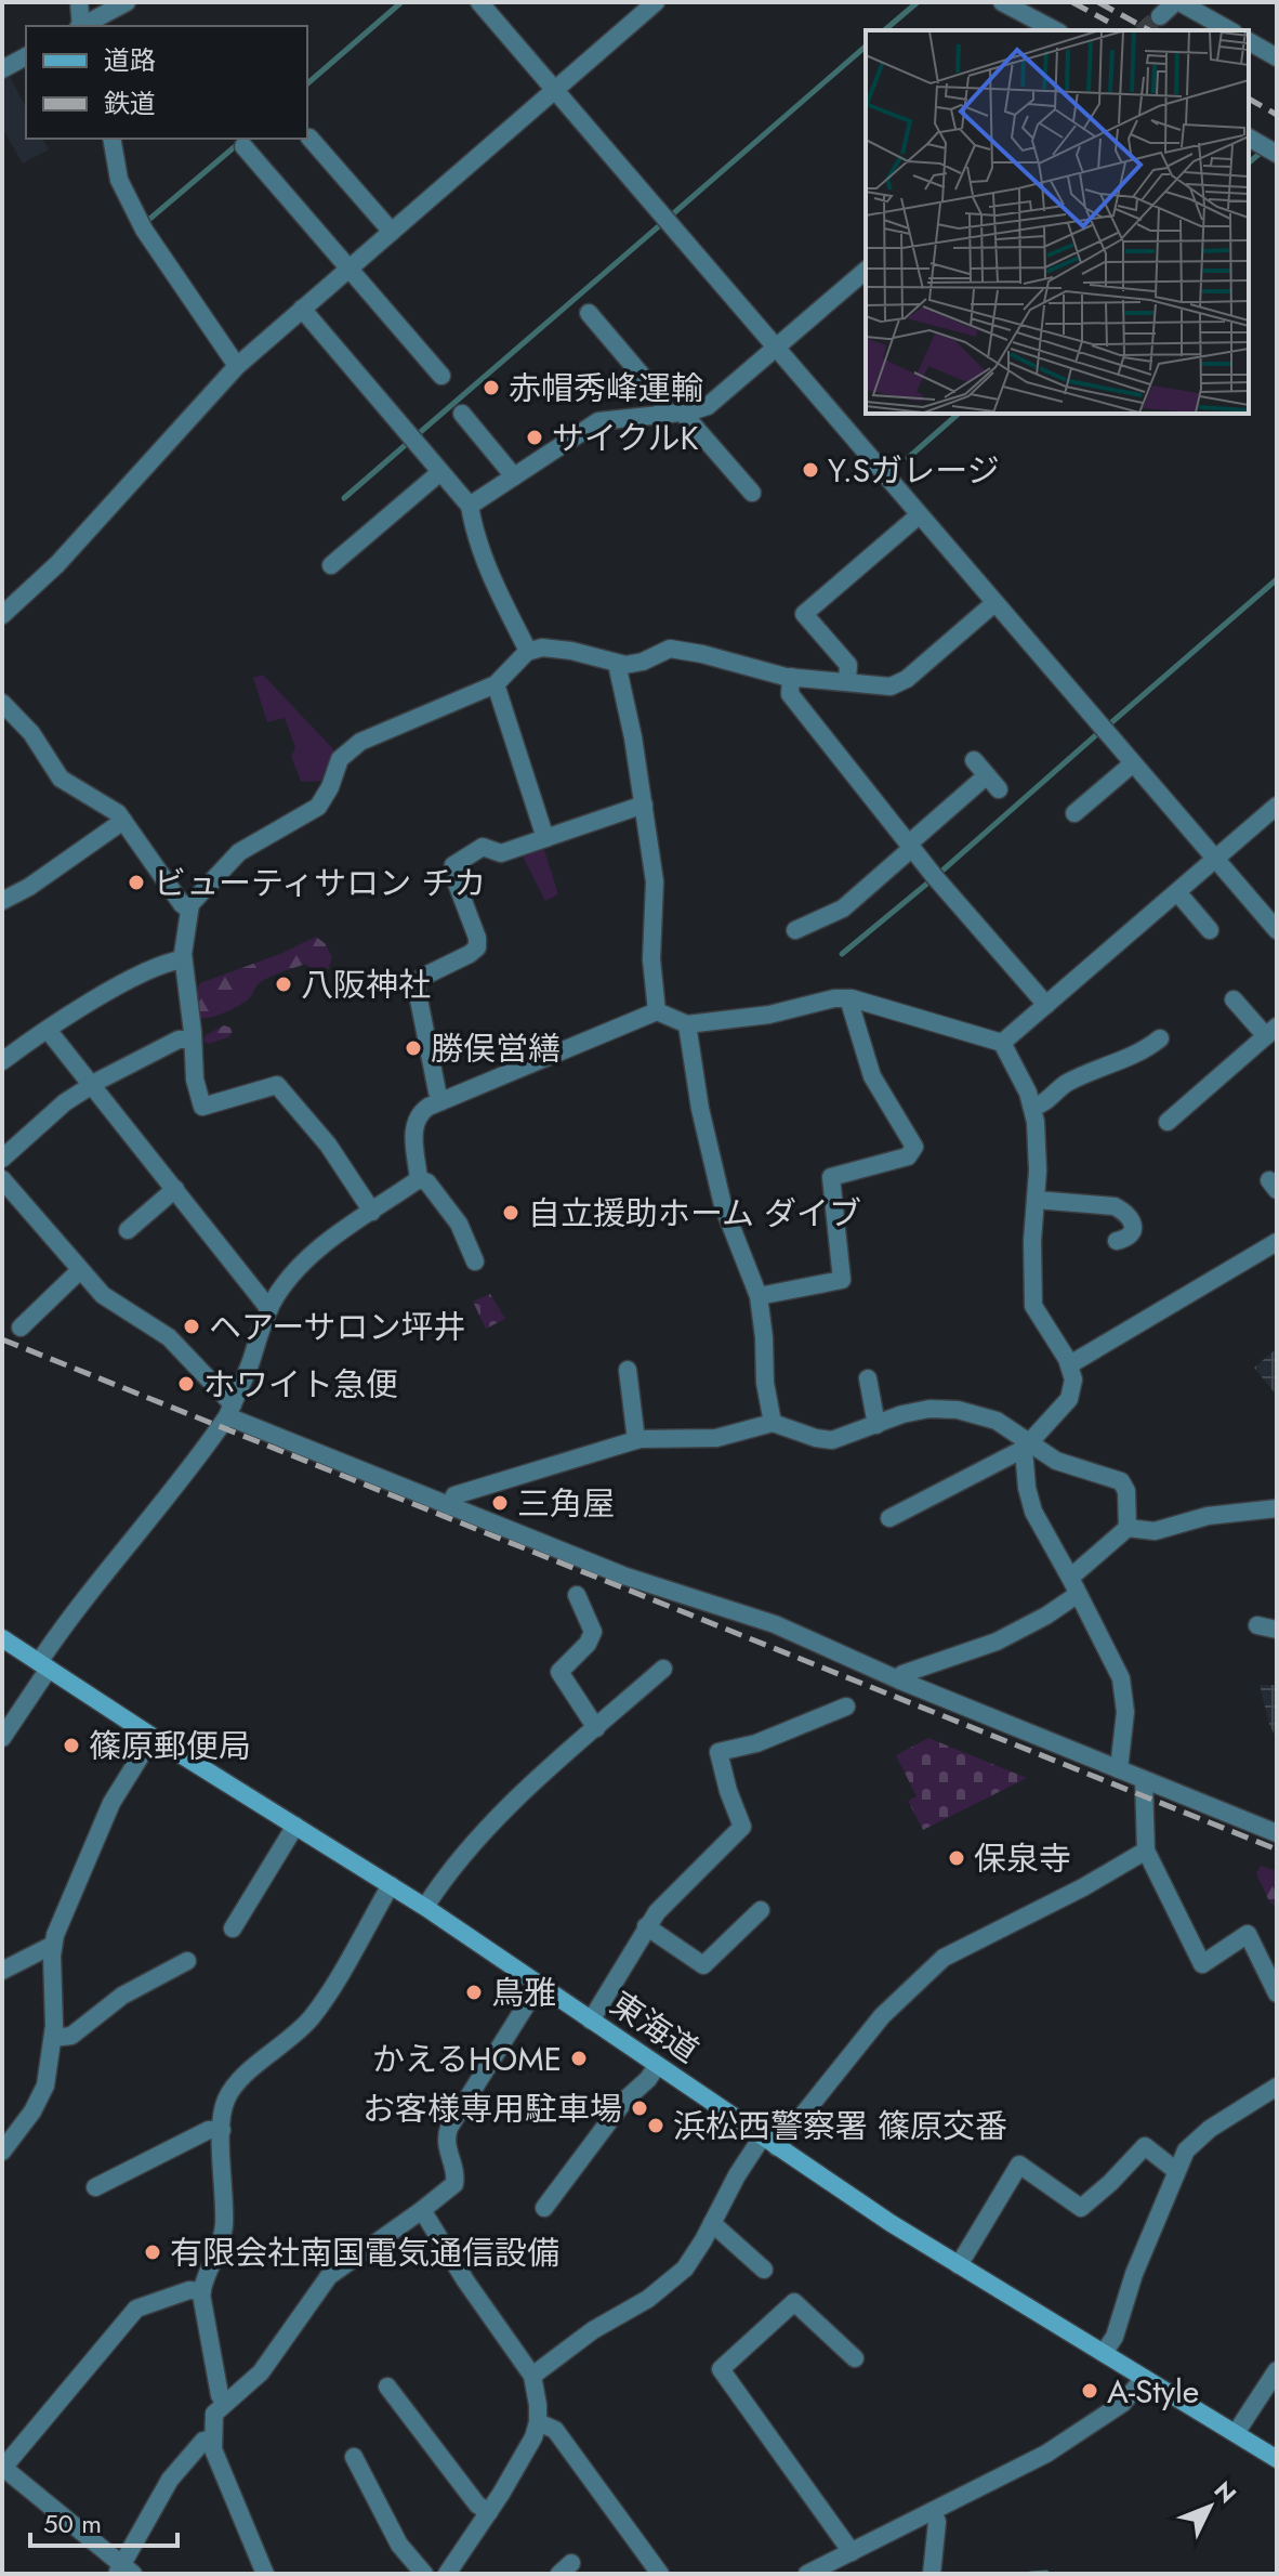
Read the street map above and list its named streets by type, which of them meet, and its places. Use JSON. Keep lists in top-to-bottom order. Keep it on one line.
{"streets":{"main road":["東海道"]},"places":["赤帽秀峰運輸","サイクルK","Y.Sガレージ","ビューティサロン チカ","八阪神社","勝俣営繕","自立援助ホーム ダイブ","ヘアーサロン坪井","ホワイト急便","三角屋","篠原郵便局","保泉寺","鳥雅","かえるHOME","お客様専用駐車場","浜松西警察署 篠原交番","有限会社南国電気通信設備","A-Style"],"legend":["道路","鉄道"],"scale_bar":"50 m","north":"top right"}
